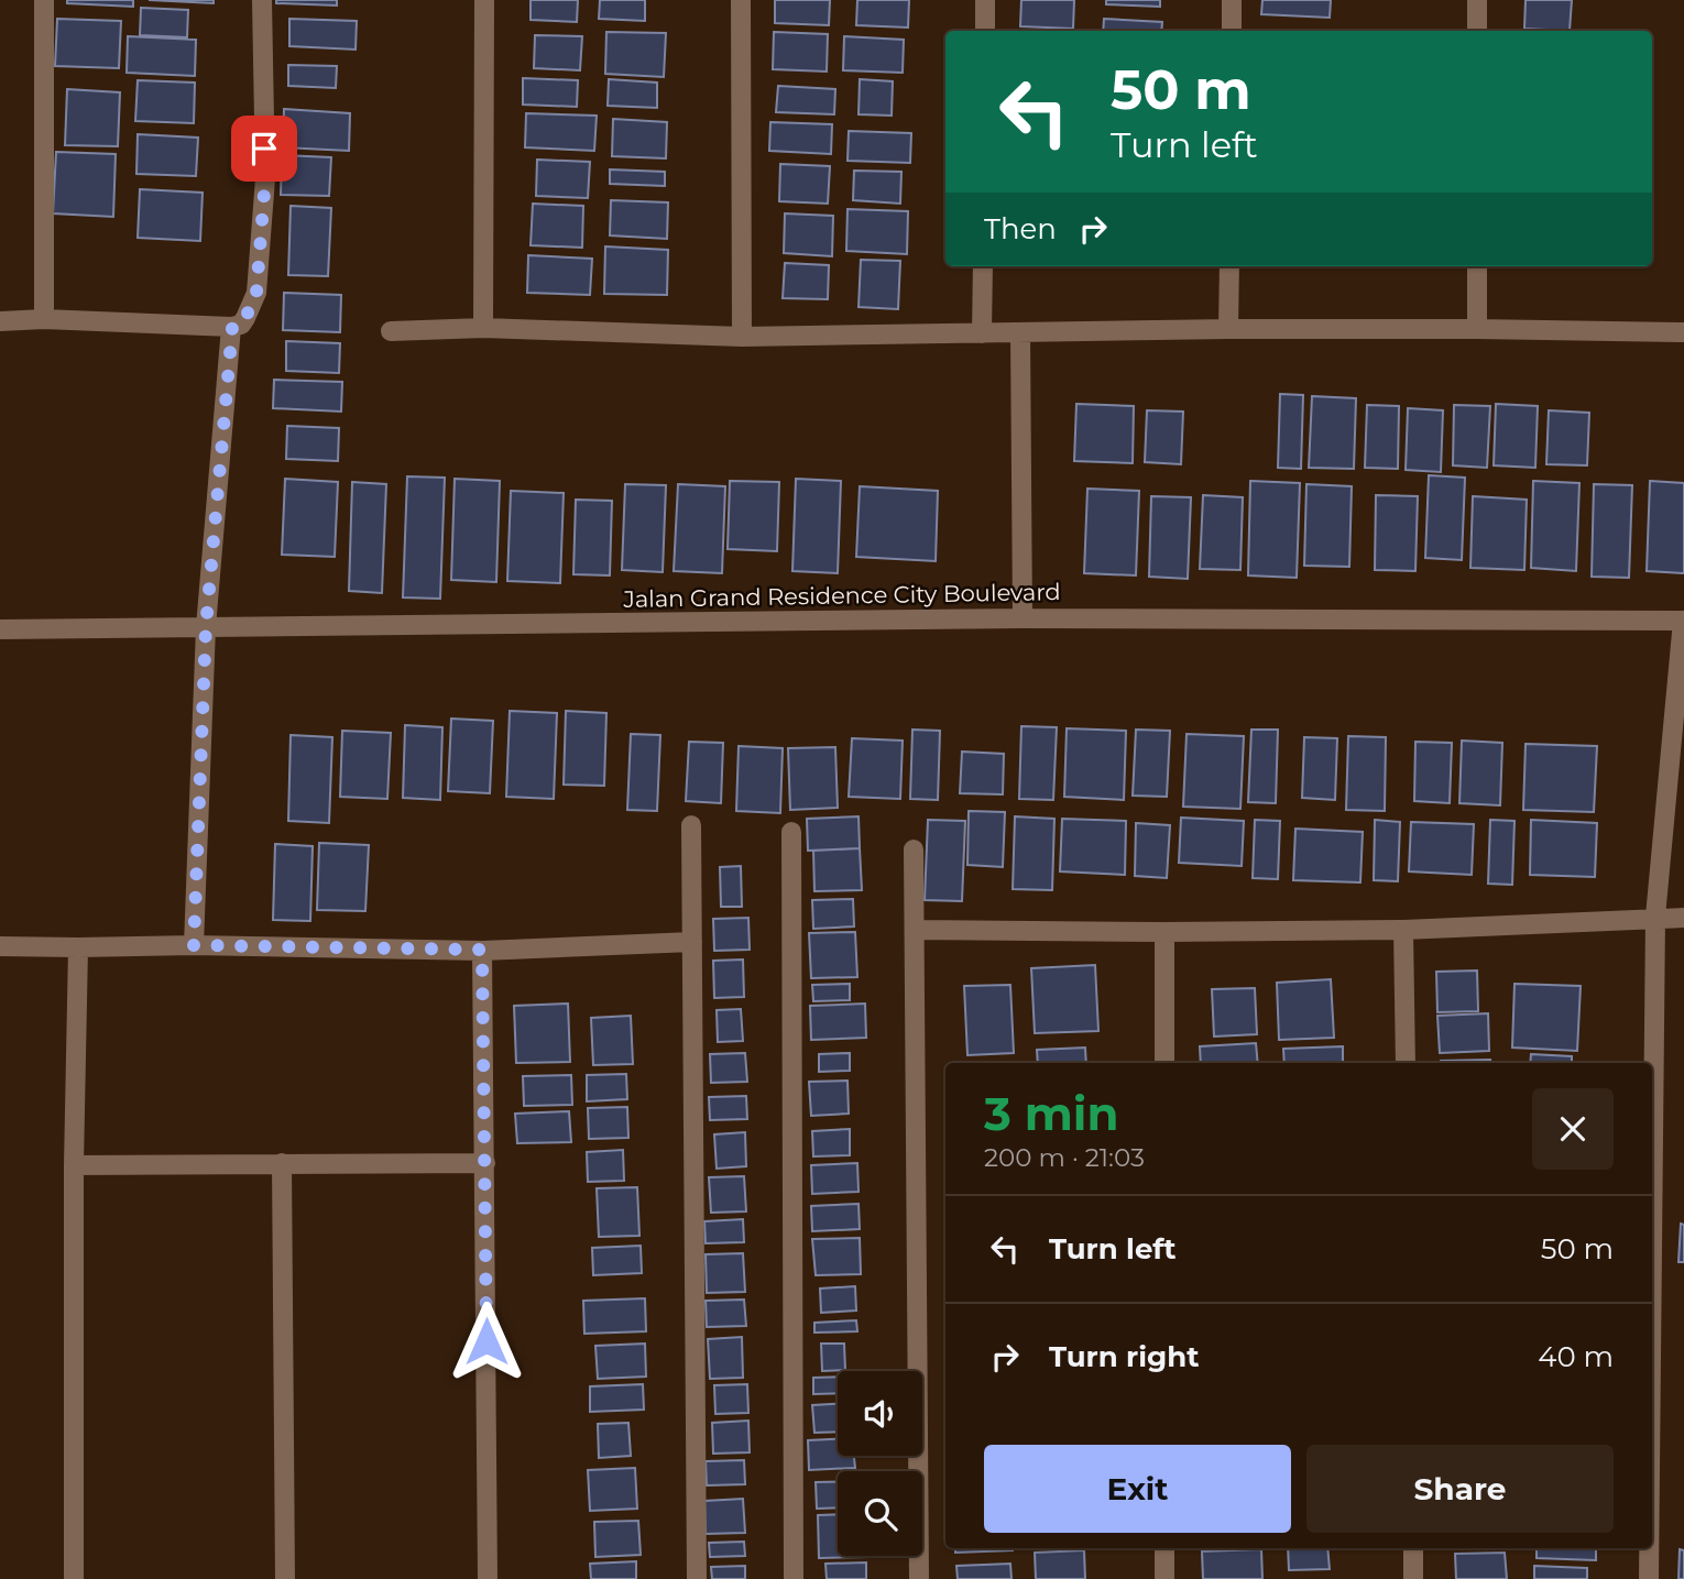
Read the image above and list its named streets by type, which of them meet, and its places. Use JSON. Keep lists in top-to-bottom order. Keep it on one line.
{"streets":{"street":["Jalan Grand Residence City Boulevard"]},"page":{"turn":["50 m","Turn left"],"then":"Then","heading":["3 min","200 m · 21:03"],"list":[{"name":"Turn left","value":"50 m"},{"name":"Turn right","value":"40 m"}],"buttons":["Exit","Share"]}}
